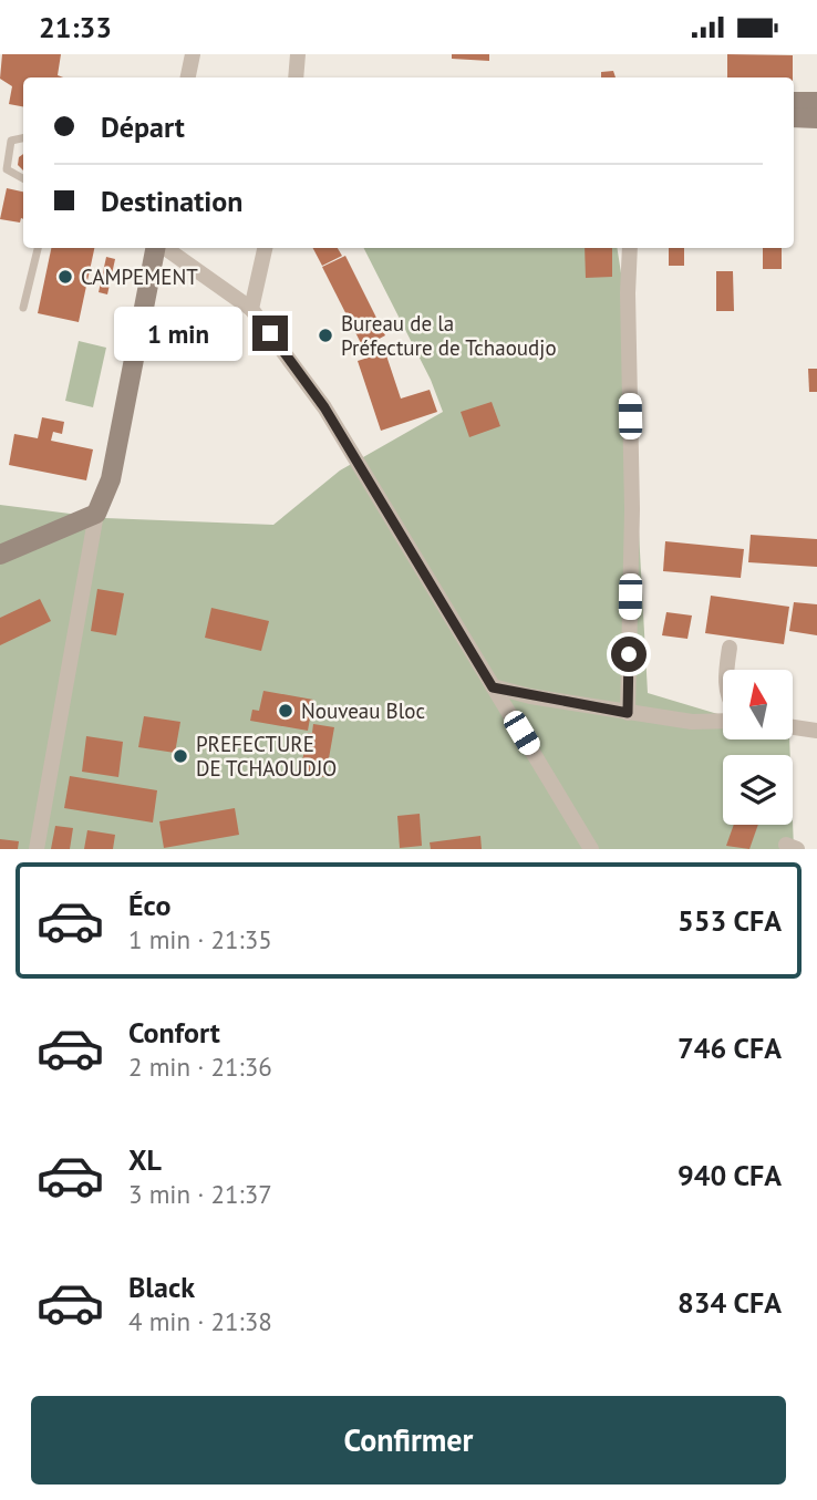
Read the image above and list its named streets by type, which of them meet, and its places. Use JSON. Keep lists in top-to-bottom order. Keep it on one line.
{"places":["CAMPEMENT","Bureau de la Préfecture de Tchaoudjo","Nouveau Bloc","PREFECTURE DE TCHAOUDJO"],"north":"top","page":{"status":"21:33","banner":["Départ","Destination"],"bubble":"1 min","list":[{"name":"Éco","note":"1 min · 21:35","value":"553 CFA"},{"name":"Confort","note":"2 min · 21:36","value":"746 CFA"},{"name":"XL","note":"3 min · 21:37","value":"940 CFA"},{"name":"Black","note":"4 min · 21:38","value":"834 CFA"}],"buttons":"Confirmer"}}
